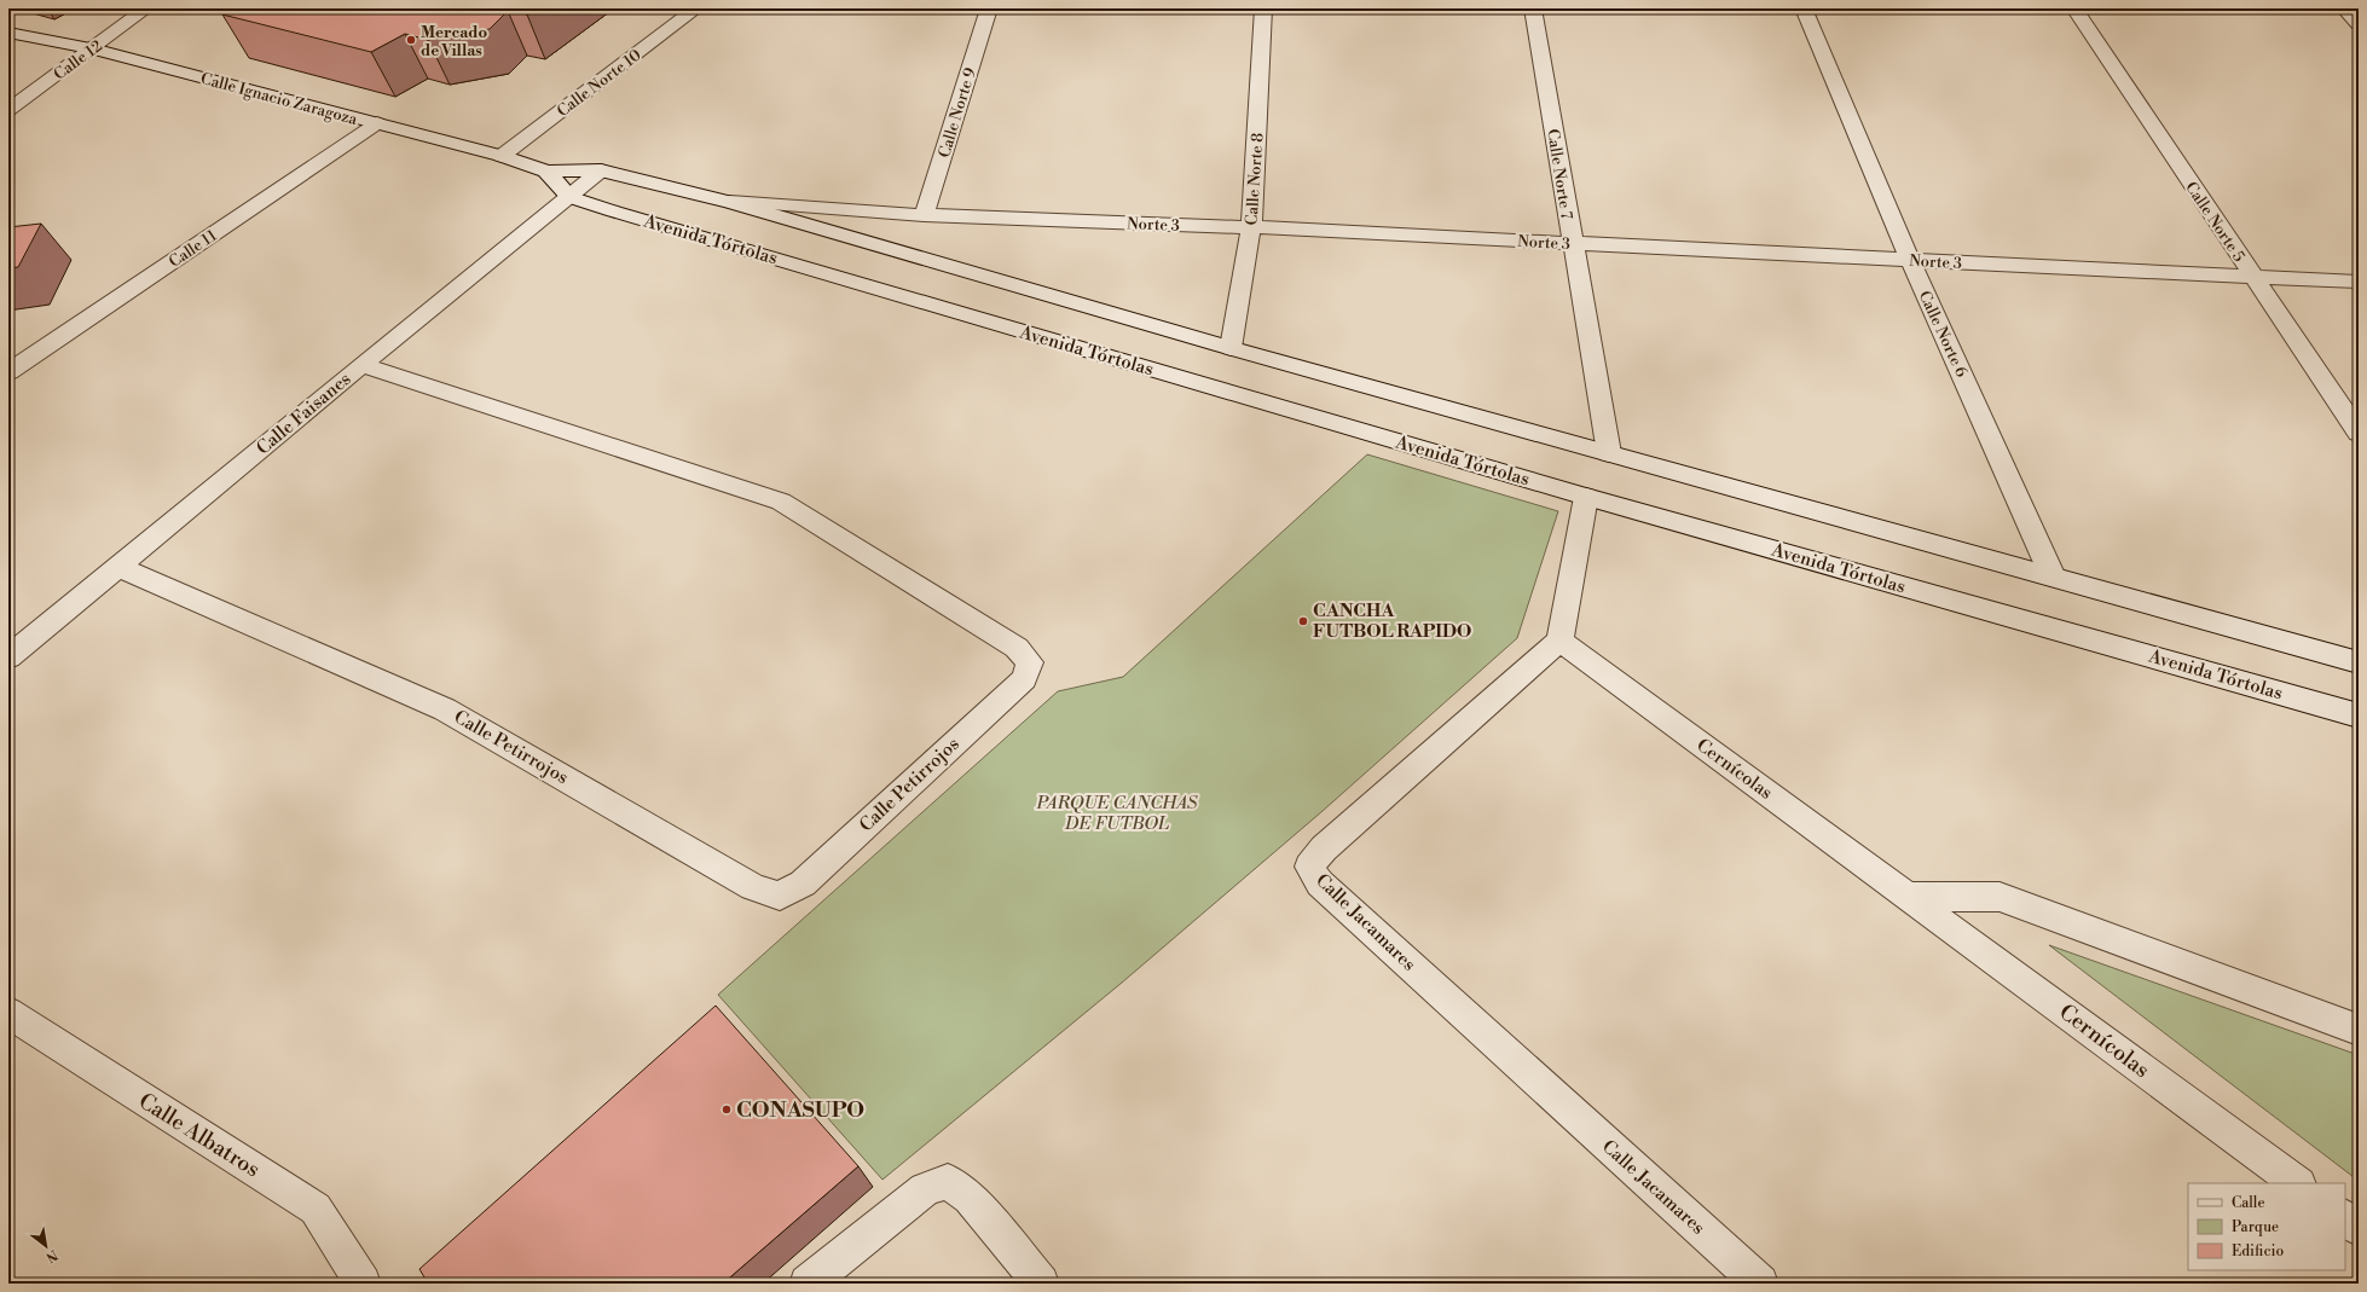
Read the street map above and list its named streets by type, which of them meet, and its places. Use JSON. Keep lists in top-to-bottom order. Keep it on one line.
{"streets":{"street":["Calle 12","Calle Norte 10","Calle Ignacio Zaragoza","Calle Norte 9","Calle Norte 7","Calle Norte 8","Calle Norte 5","Norte 3","Avenida Tórtolas","Calle 11","Calle Norte 6","Calle Faisanes","Calle Petirrojos","Cernícolas","Calle Jacamares","Calle Albatros"]},"crossings":[["Calle 12","Calle Ignacio Zaragoza"],["Calle Norte 10","Calle Ignacio Zaragoza"],["Calle Ignacio Zaragoza","Avenida Tórtolas"],["Calle Ignacio Zaragoza","Calle 11"],["Calle Ignacio Zaragoza","Calle Faisanes"],["Calle Norte 9","Norte 3"],["Calle Norte 7","Norte 3"],["Calle Norte 7","Avenida Tórtolas"],["Calle Norte 8","Norte 3"],["Calle Norte 8","Avenida Tórtolas"],["Calle Norte 5","Norte 3"],["Norte 3","Avenida Tórtolas"],["Norte 3","Calle Norte 6"],["Avenida Tórtolas","Calle Norte 6"],["Avenida Tórtolas","Calle Faisanes"],["Calle Faisanes","Calle Petirrojos"],["Cernícolas","Calle Jacamares"]],"parks":["PARQUE CANCHAS DE FUTBOL"],"places":["Mercado de Villas","CANCHA FUTBOL RAPIDO","CONASUPO"],"legend":["Calle","Parque","Edificio"],"north":"bottom right"}
